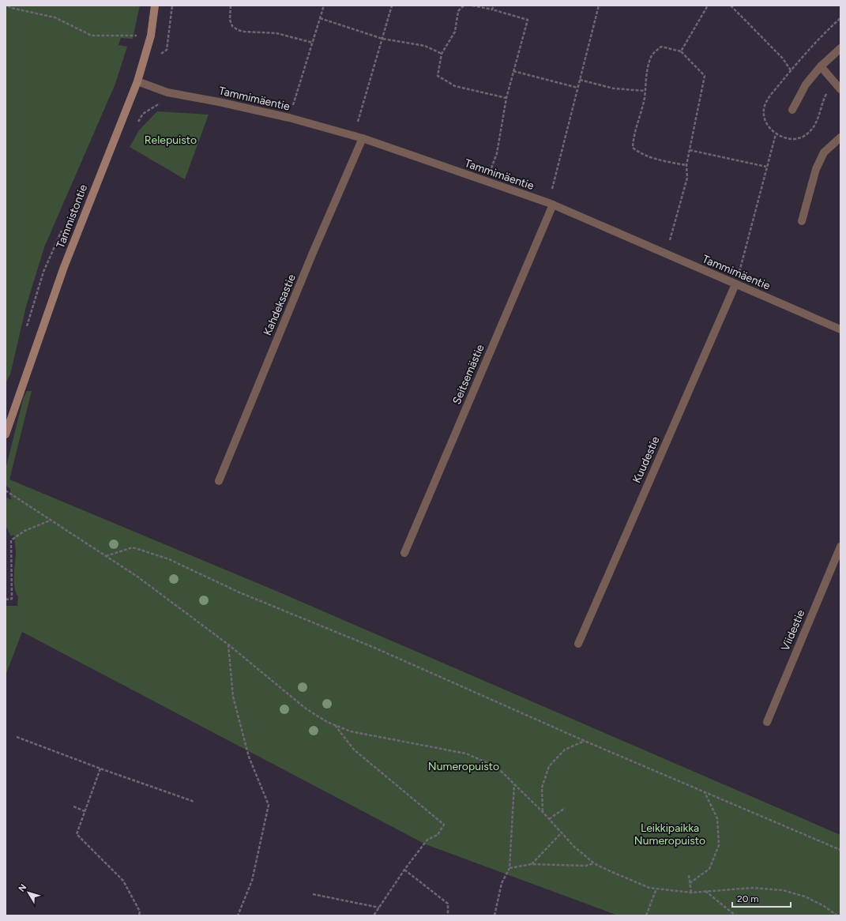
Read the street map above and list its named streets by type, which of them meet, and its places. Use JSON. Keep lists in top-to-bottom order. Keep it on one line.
{"streets":{"street":["Tammimäentie","Tammistontie","Kahdeksastie","Seitsemästie","Kuudestie","Viidestie"]},"crossings":[["Tammimäentie","Tammistontie"],["Tammimäentie","Kahdeksastie"],["Tammimäentie","Seitsemästie"],["Tammimäentie","Kuudestie"]],"parks":["Relepuisto","Numeropuisto","Leikkipaikka Numeropuisto"],"scale_bar":"20 m","north":"top left"}
